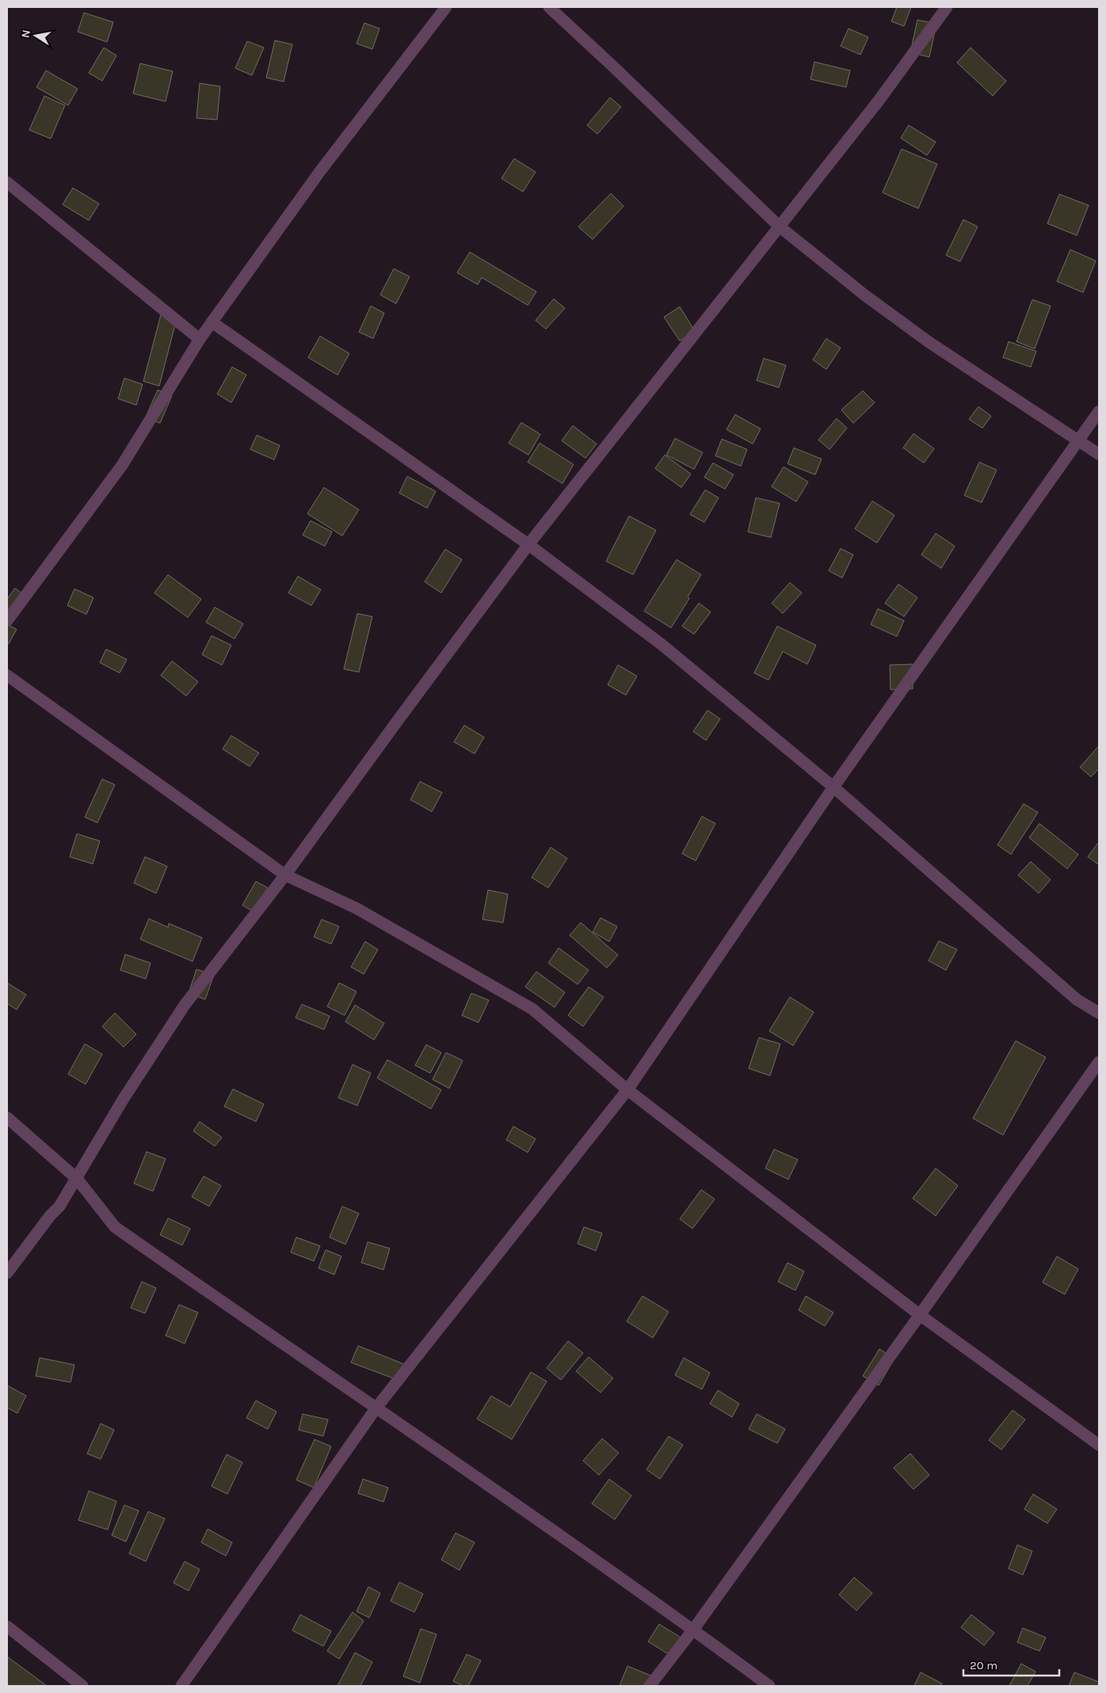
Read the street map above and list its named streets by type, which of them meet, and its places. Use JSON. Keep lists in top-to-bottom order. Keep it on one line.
{"scale_bar":"20 m","north":"left"}
